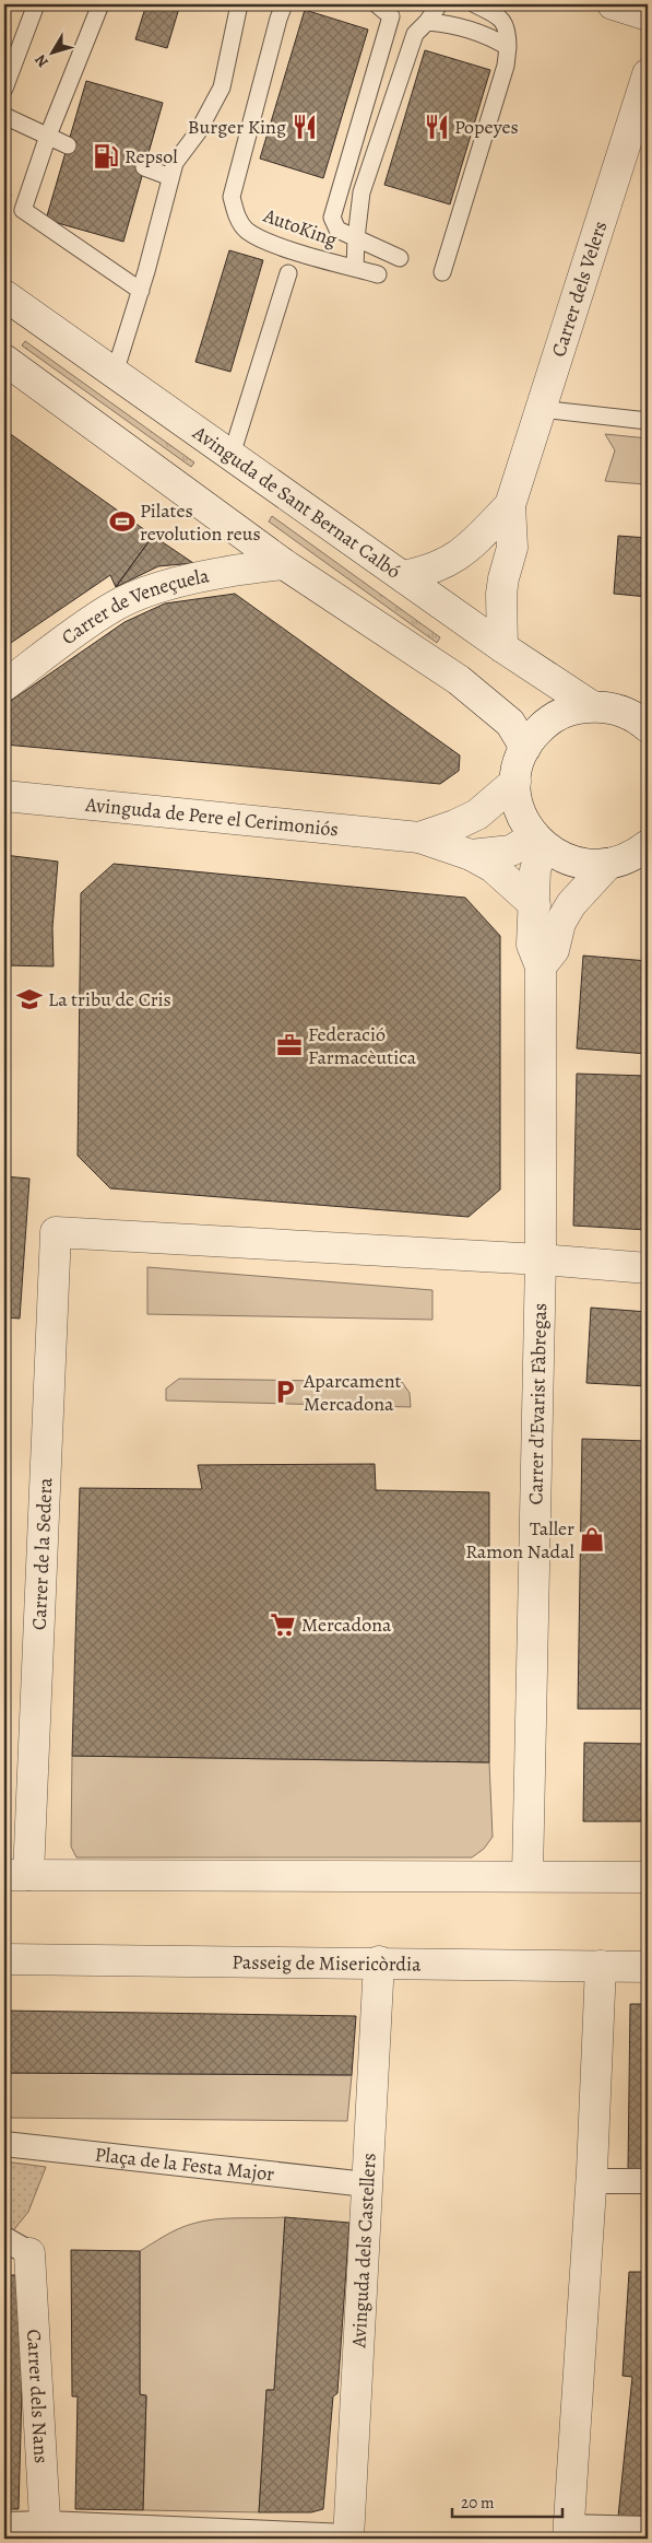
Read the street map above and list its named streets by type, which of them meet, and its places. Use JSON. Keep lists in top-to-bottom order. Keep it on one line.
{"streets":{"street":["Carrer dels Velers","Avinguda de Sant Bernat Calbó","Carrer de Veneçuela","Avinguda de Pere el Cerimoniós","Carrer d'Evarist Fàbregas","Carrer de la Sedera","Passeig de Misericòrdia","Plaça de la Festa Major","Avinguda dels Castellers","Carrer dels Nans"],"lane":["AutoKing"]},"crossings":[["Carrer dels Velers","Avinguda de Sant Bernat Calbó"],["Avinguda de Pere el Cerimoniós","Carrer d'Evarist Fàbregas"],["Carrer d'Evarist Fàbregas","Carrer de la Sedera"],["Passeig de Misericòrdia","Avinguda dels Castellers"],["Plaça de la Festa Major","Avinguda dels Castellers"]],"places":{"restaurant":["Burger King","Popeyes"],"fuel station":["Repsol"],"sports":["Pilates revolution reus"],"school or university":["La tribu de Cris"],"office":["Federació Farmacèutica"],"parking":["Aparcament Mercadona"],"shop":["Taller Ramon Nadal"],"supermarket":["Mercadona"]},"scale_bar":"20 m","north":"bottom left"}
